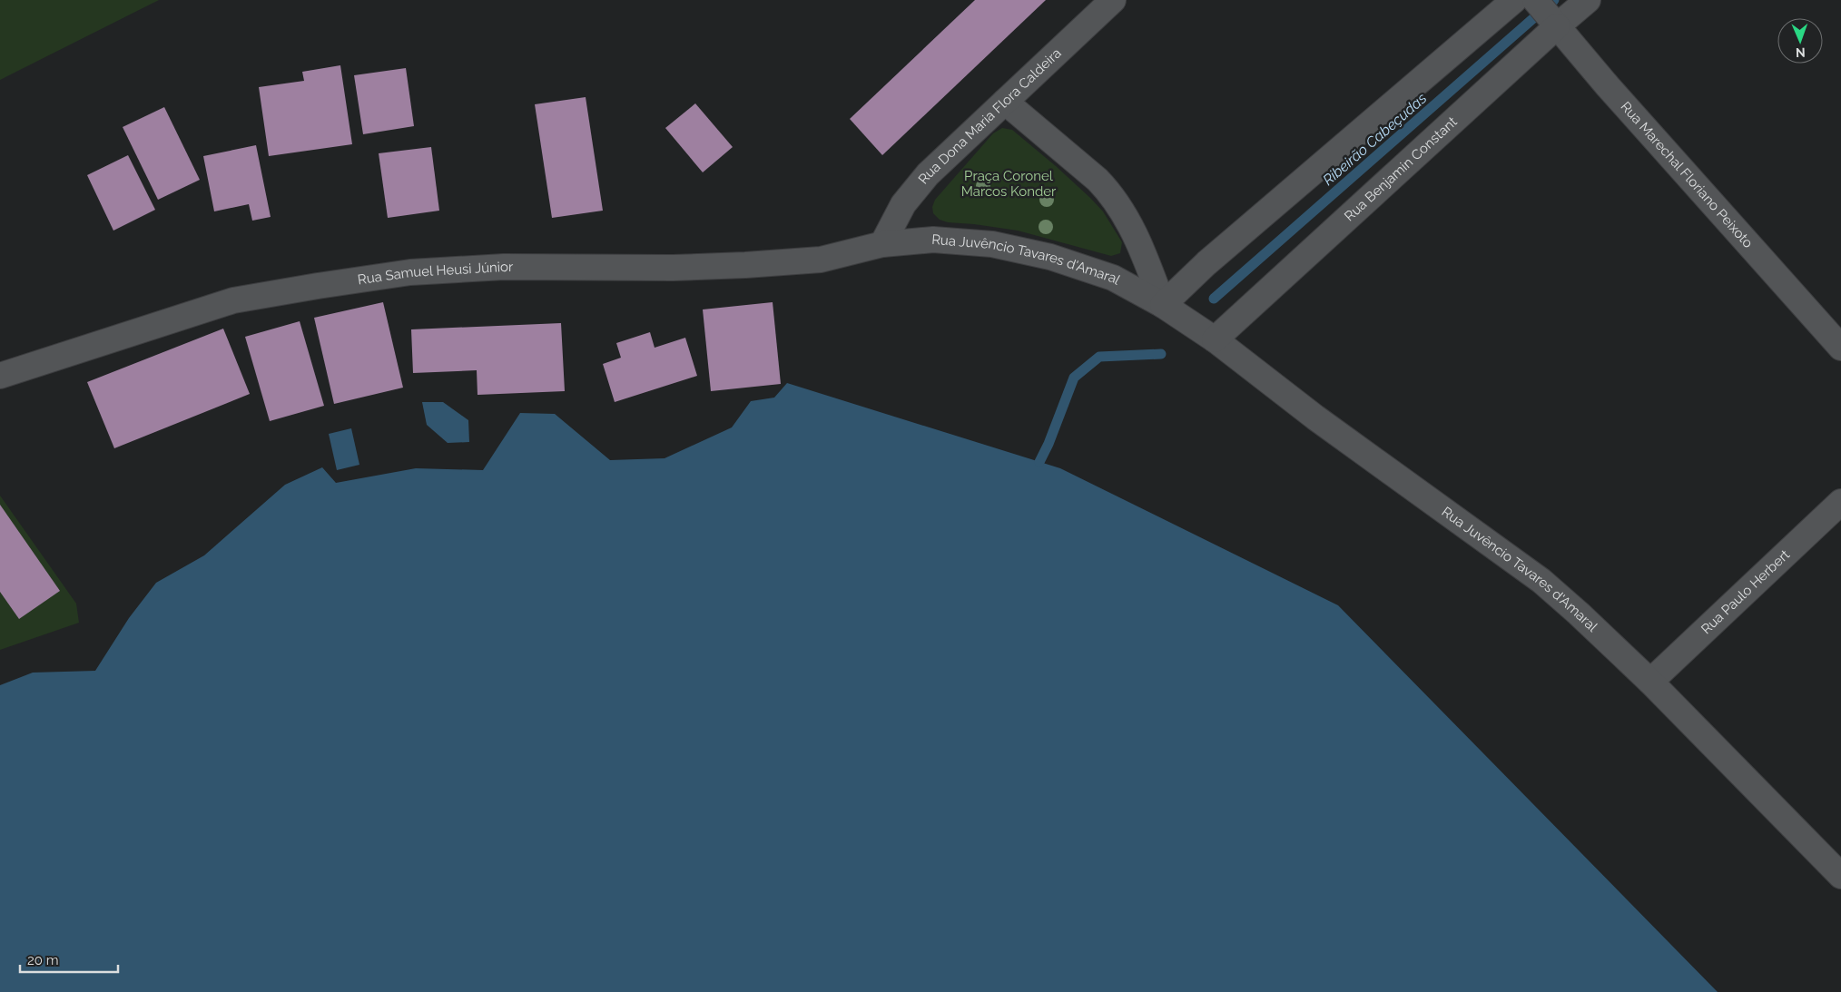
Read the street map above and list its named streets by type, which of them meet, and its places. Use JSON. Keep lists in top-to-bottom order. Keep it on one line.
{"streets":{"street":["Rua Dona Maria Flora Caldeira","Rua Benjamin Constant","Rua Marechal Floriano Peixoto","Rua Juvêncio Tavares d'Amaral","Rua Samuel Heusi Júnior","Rua Paulo Herbert"]},"crossings":[["Rua Dona Maria Flora Caldeira","Rua Juvêncio Tavares d'Amaral"],["Rua Dona Maria Flora Caldeira","Rua Samuel Heusi Júnior"],["Rua Benjamin Constant","Rua Marechal Floriano Peixoto"],["Rua Benjamin Constant","Rua Juvêncio Tavares d'Amaral"],["Rua Juvêncio Tavares d'Amaral","Rua Samuel Heusi Júnior"],["Rua Juvêncio Tavares d'Amaral","Rua Paulo Herbert"]],"water":["Ribeirão Cabeçudas"],"parks":["Praça Coronel Marcos Konder"],"scale_bar":"20 m","north":"bottom"}
